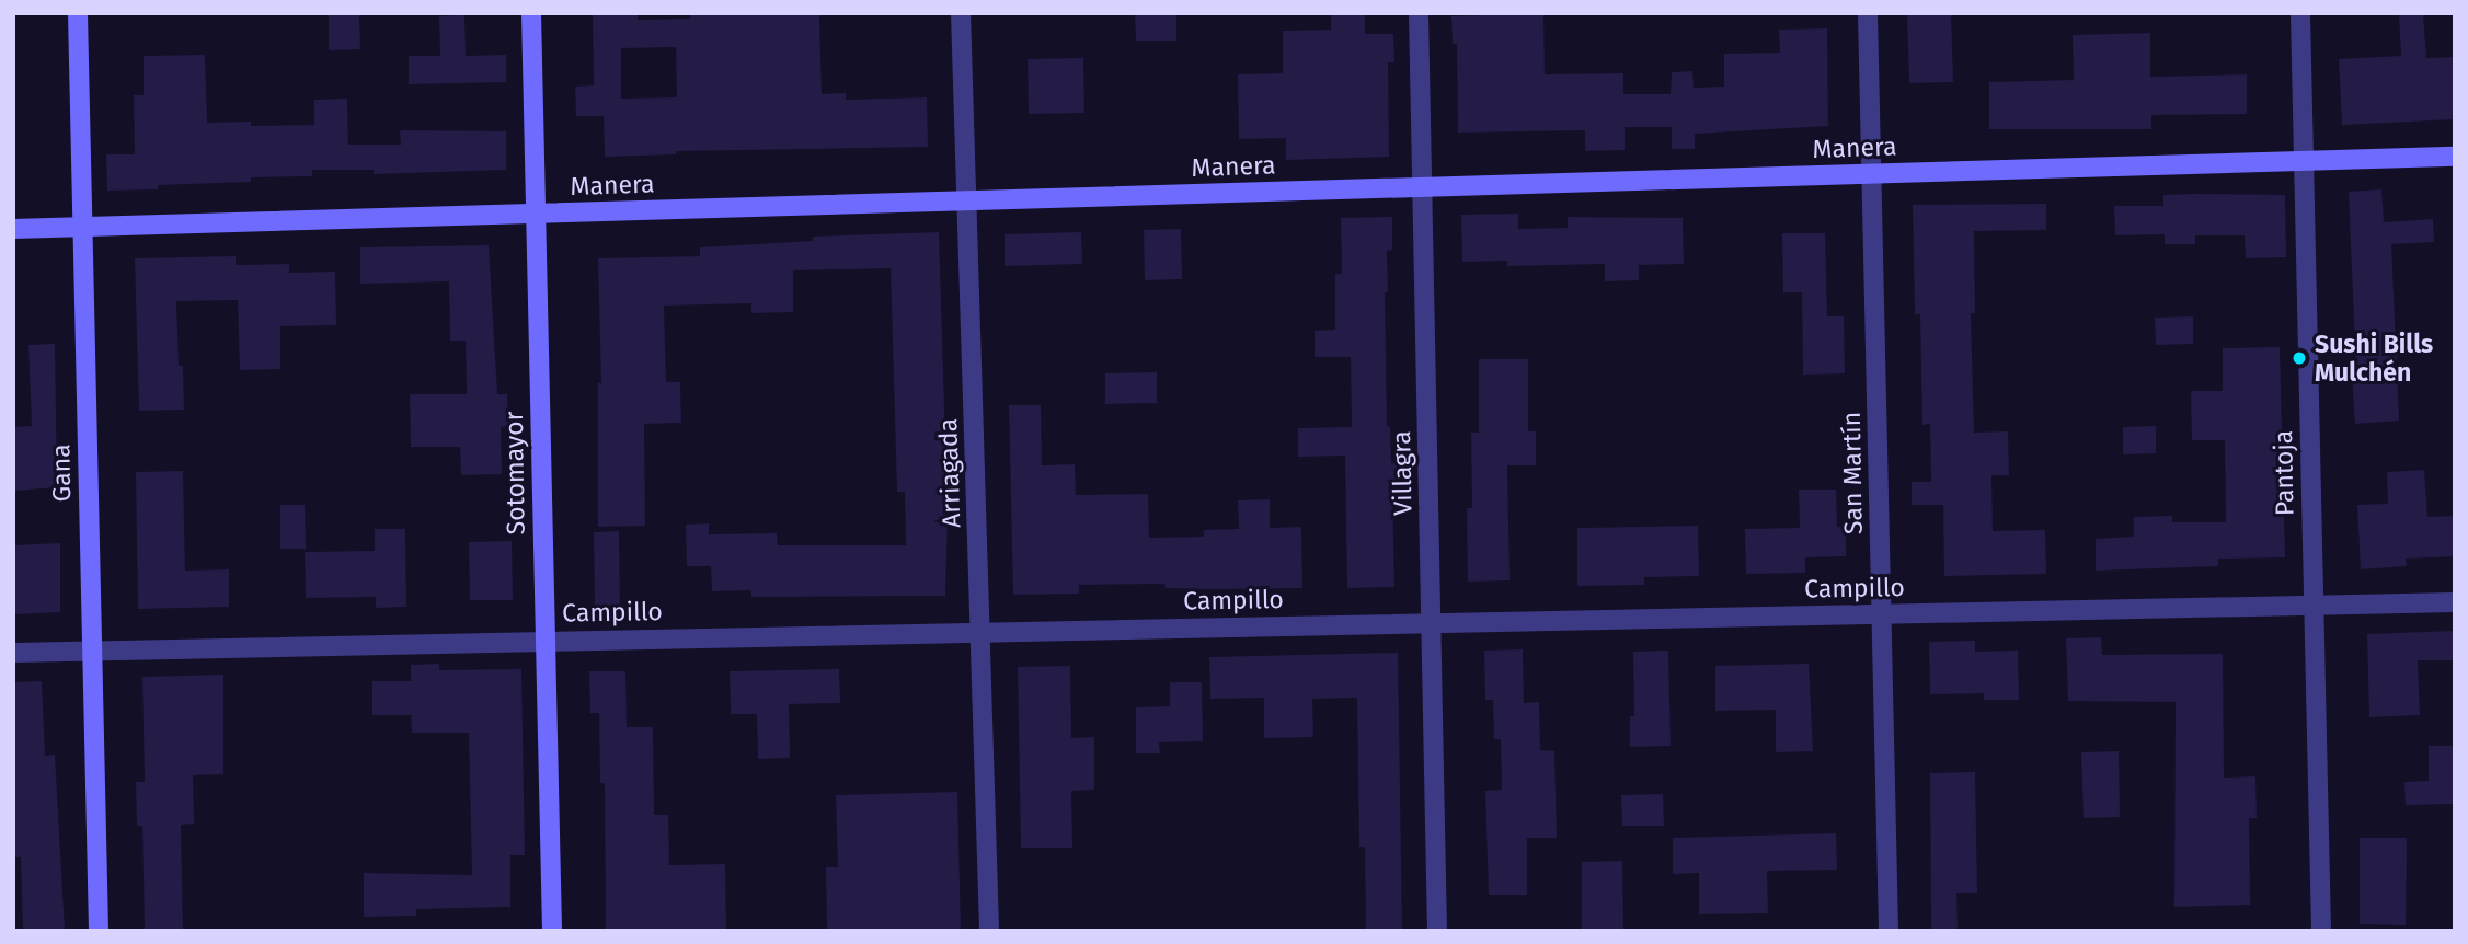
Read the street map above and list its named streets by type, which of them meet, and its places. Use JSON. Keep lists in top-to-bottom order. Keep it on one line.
{"streets":{"main road":["Manera","Gana","Sotomayor"],"street":["Arriagada","Villagra","San Martín","Pantoja","Campillo"]},"crossings":[["Manera","Gana"],["Manera","Sotomayor"],["Manera","Arriagada"],["Manera","Villagra"],["Manera","San Martín"],["Manera","Pantoja"],["Gana","Campillo"],["Sotomayor","Campillo"],["Arriagada","Campillo"],["Villagra","Campillo"],["San Martín","Campillo"],["Pantoja","Campillo"]],"places":["Sushi Bills Mulchén"]}
